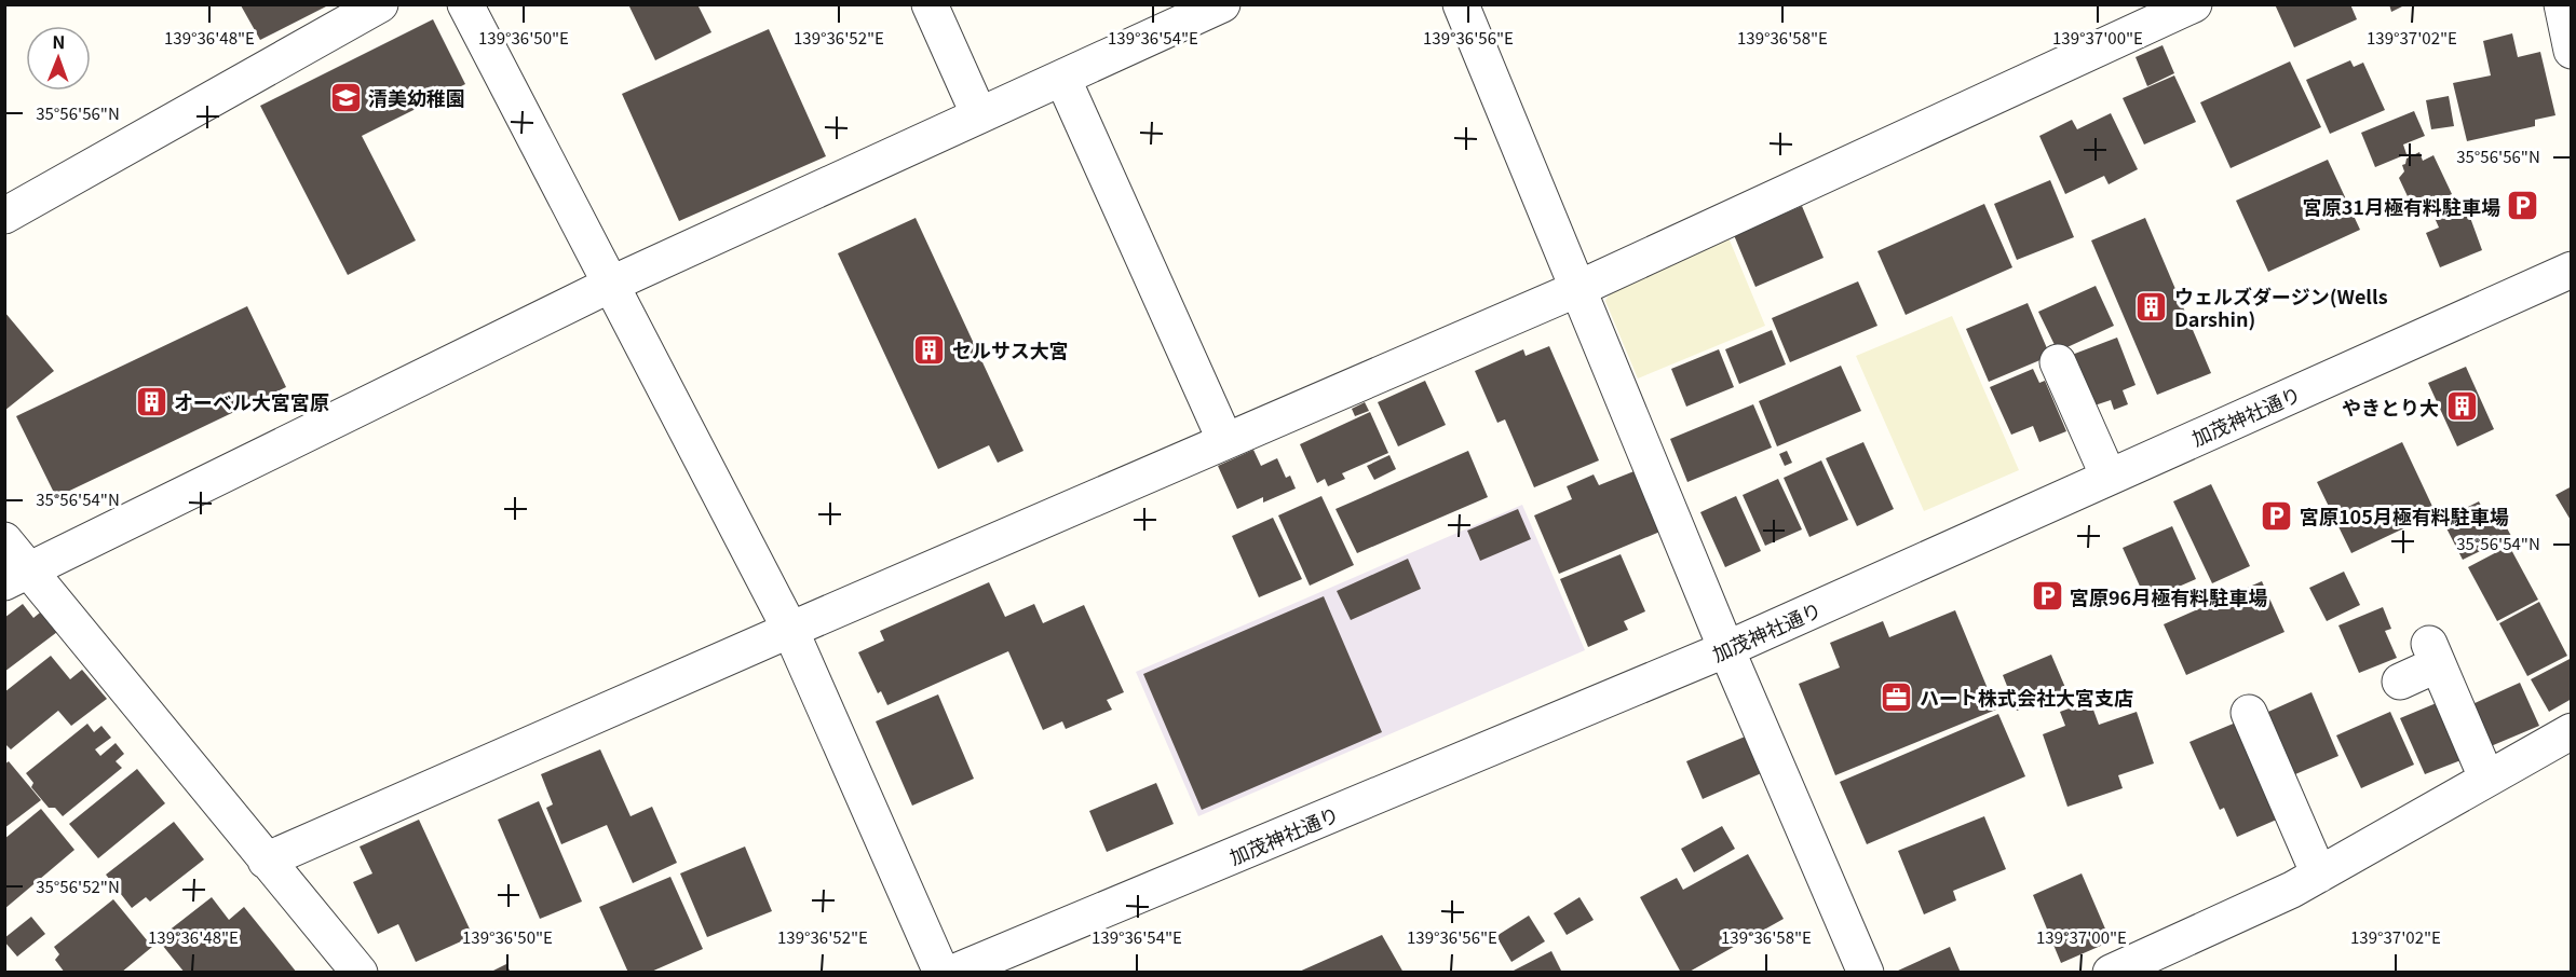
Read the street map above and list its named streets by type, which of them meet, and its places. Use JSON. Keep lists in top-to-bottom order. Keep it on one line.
{"streets":{"street":["加茂神社通り"]},"places":{"school or university":["清美幼稚園"],"parking":["宮原31月極有料駐車場","宮原105月極有料駐車場","宮原96月極有料駐車場"],"building":["ウェルズダージン(Wells Darshin)","セルサス大宮","オーベル大宮宮原","やきとり大"],"office":["ハート株式会社大宮支店"]},"north":"top","coordinates":["139°36'48\"E","139°36'50\"E","139°36'52\"E","139°36'54\"E","139°36'56\"E","139°36'58\"E","139°37'00\"E","139°37'02\"E","35°56'56\"N","35°56'54\"N","35°56'52\"N"]}
